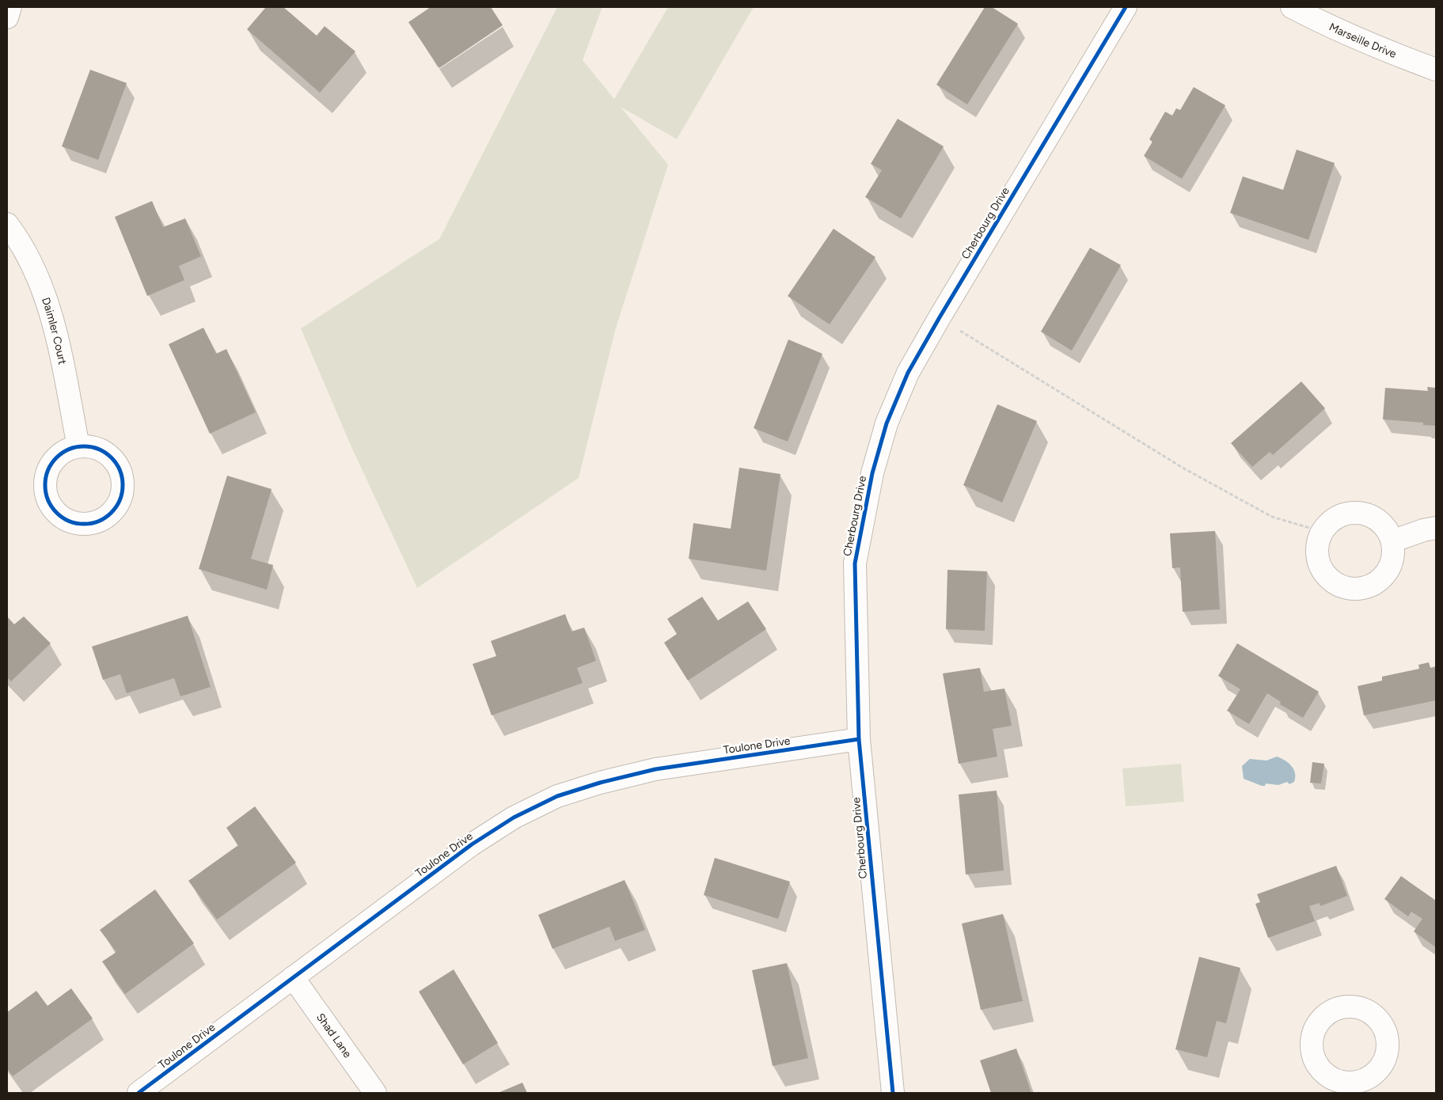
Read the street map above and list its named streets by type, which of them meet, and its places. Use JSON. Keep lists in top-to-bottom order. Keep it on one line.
{"streets":{"street":["Marseille Drive","Cherbourg Drive","Daimler Court","Toulone Drive","Shad Lane"]},"crossings":[["Cherbourg Drive","Toulone Drive"],["Toulone Drive","Shad Lane"]]}
